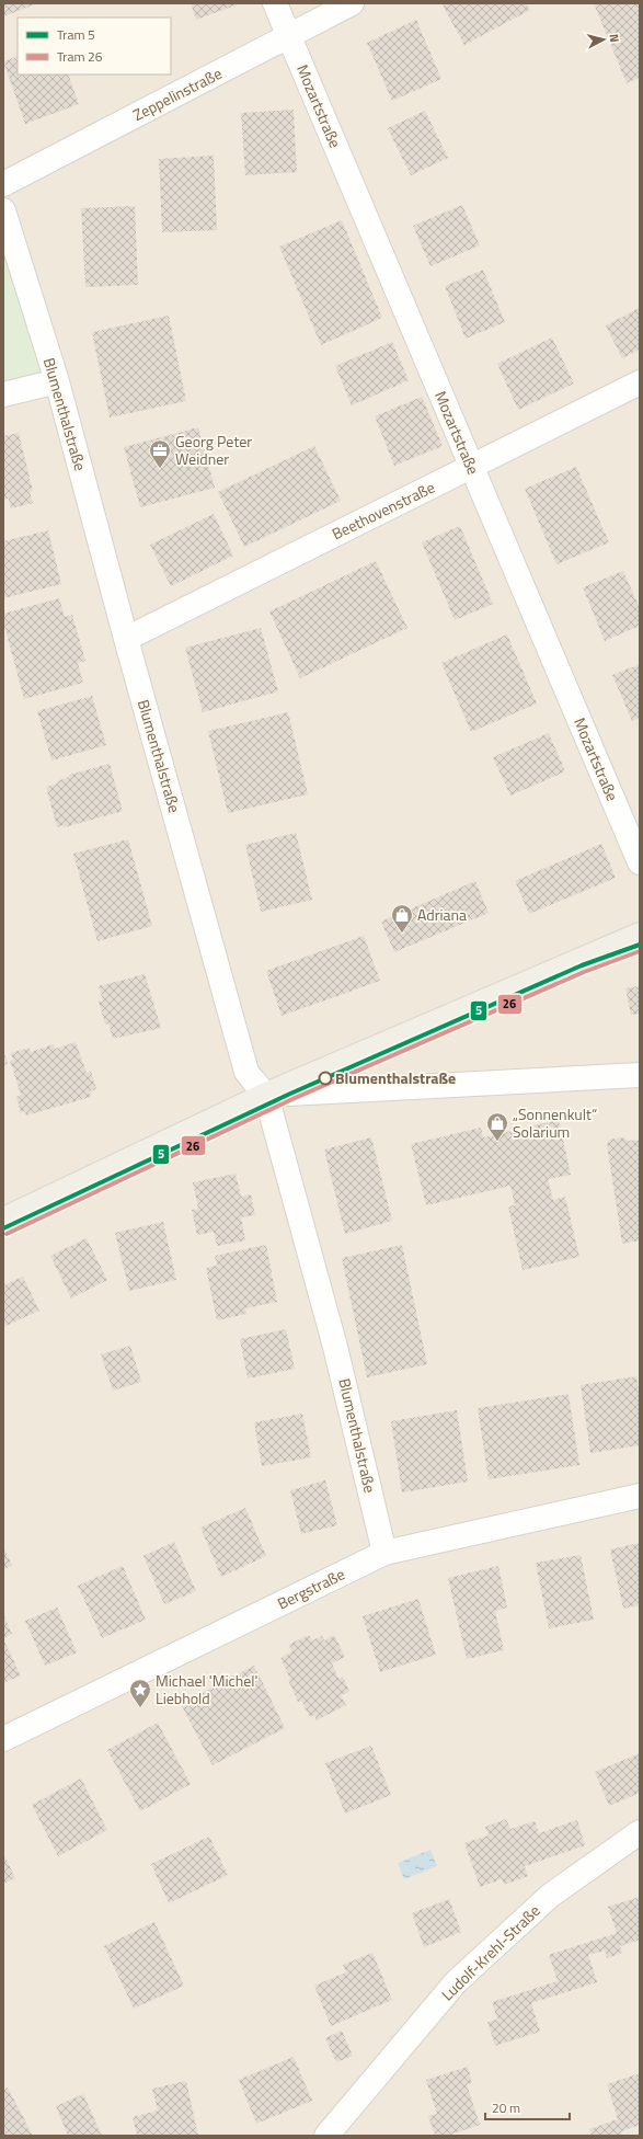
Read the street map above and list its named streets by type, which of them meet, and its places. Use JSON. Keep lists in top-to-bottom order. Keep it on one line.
{"streets":{"street":["Zeppelinstraße","Mozartstraße","Blumenthalstraße","Beethovenstraße","Bergstraße","Ludolf-Krehl-Straße"]},"crossings":[["Zeppelinstraße","Mozartstraße"],["Mozartstraße","Beethovenstraße"],["Blumenthalstraße","Beethovenstraße"],["Blumenthalstraße","Bergstraße"]],"places":{"office":["Georg Peter Weidner"],"shop":["Adriana","„Sonnenkult“ Solarium"],"other":["Blumenthalstraße"],"place":["Michael 'Michel' Liebhold"]},"lines":["tram line 5","tram line 26"],"legend":["Tram 5","Tram 26"],"scale_bar":"20 m","north":"right"}
